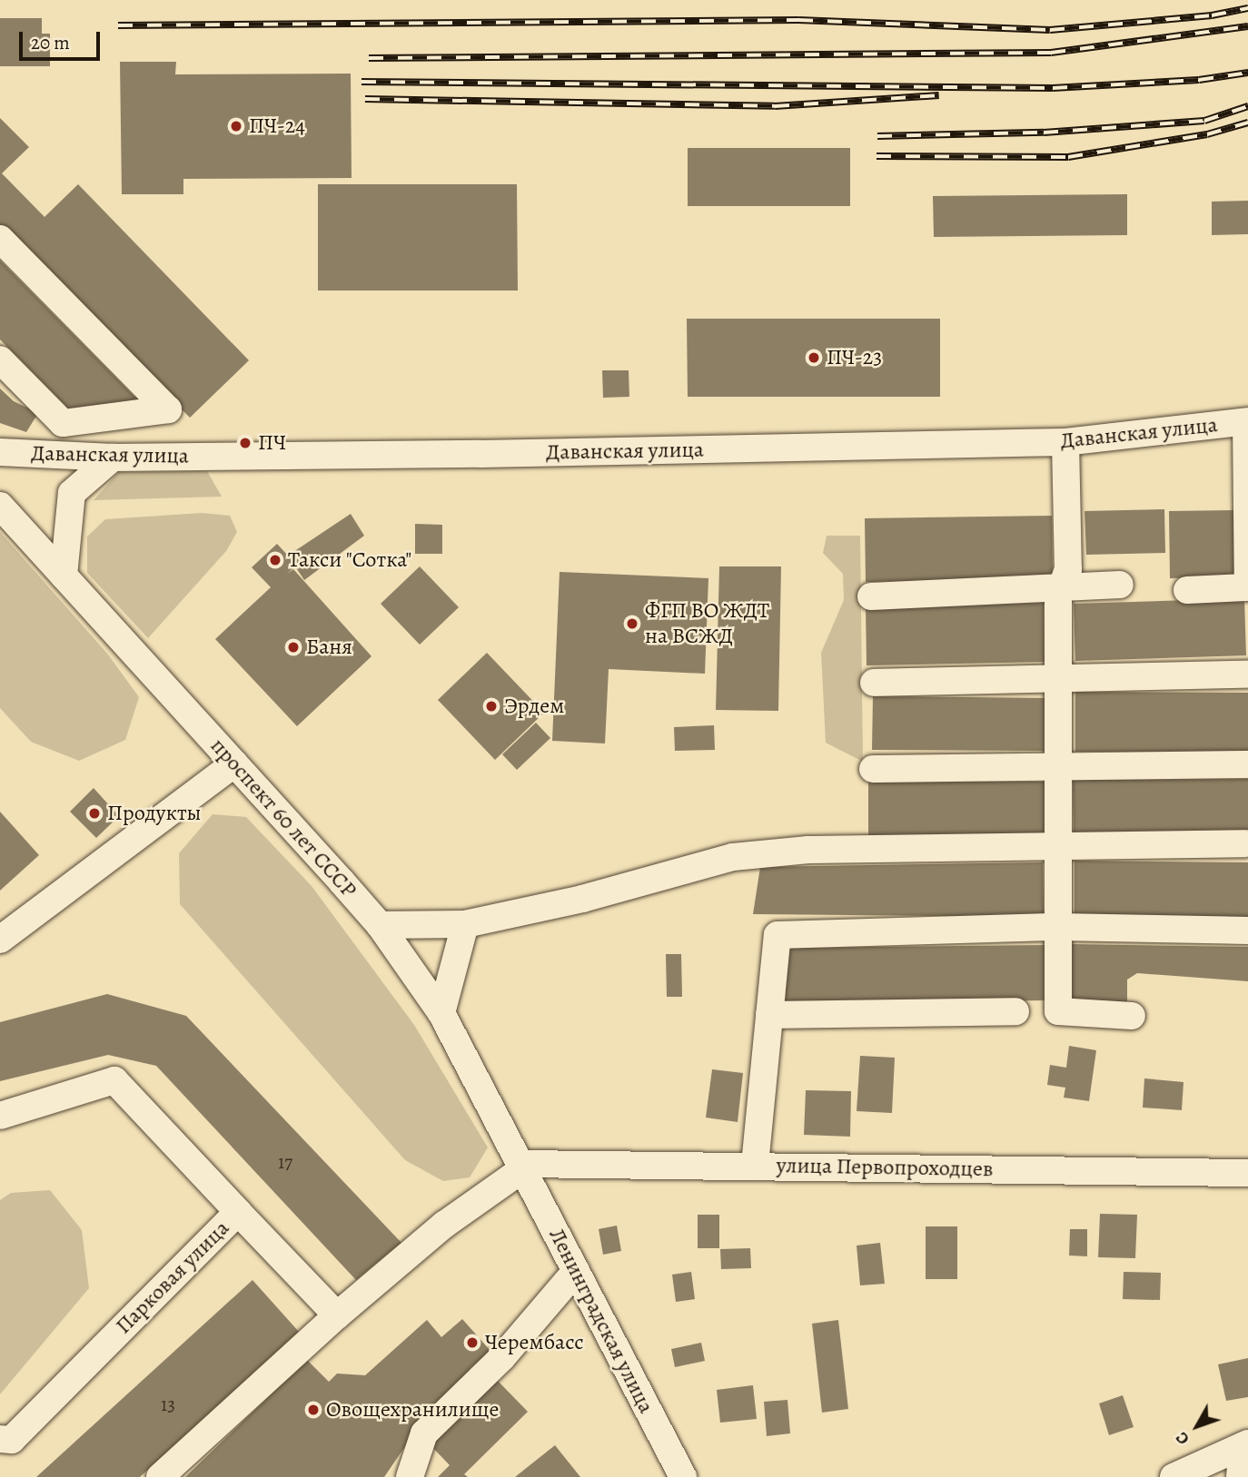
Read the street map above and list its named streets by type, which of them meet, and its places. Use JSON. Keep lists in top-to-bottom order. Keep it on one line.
{"streets":{"street":["Даванская улица","проспект 60 лет СССР","улица Первопроходцев","Парковая улица","Ленинградская улица"]},"crossings":[["проспект 60 лет СССР","улица Первопроходцев"],["проспект 60 лет СССР","Ленинградская улица"],["улица Первопроходцев","Ленинградская улица"]],"places":["ПЧ-24","ПЧ-23","ПЧ","Такси \"Сотка\"","ФГП ВО ЖДТ на ВСЖД","Баня","Эрдем","Продукты","Черембасс","Овощехранилище"],"house_numbers":["17","13"],"scale_bar":"20 m","north":"bottom left"}
